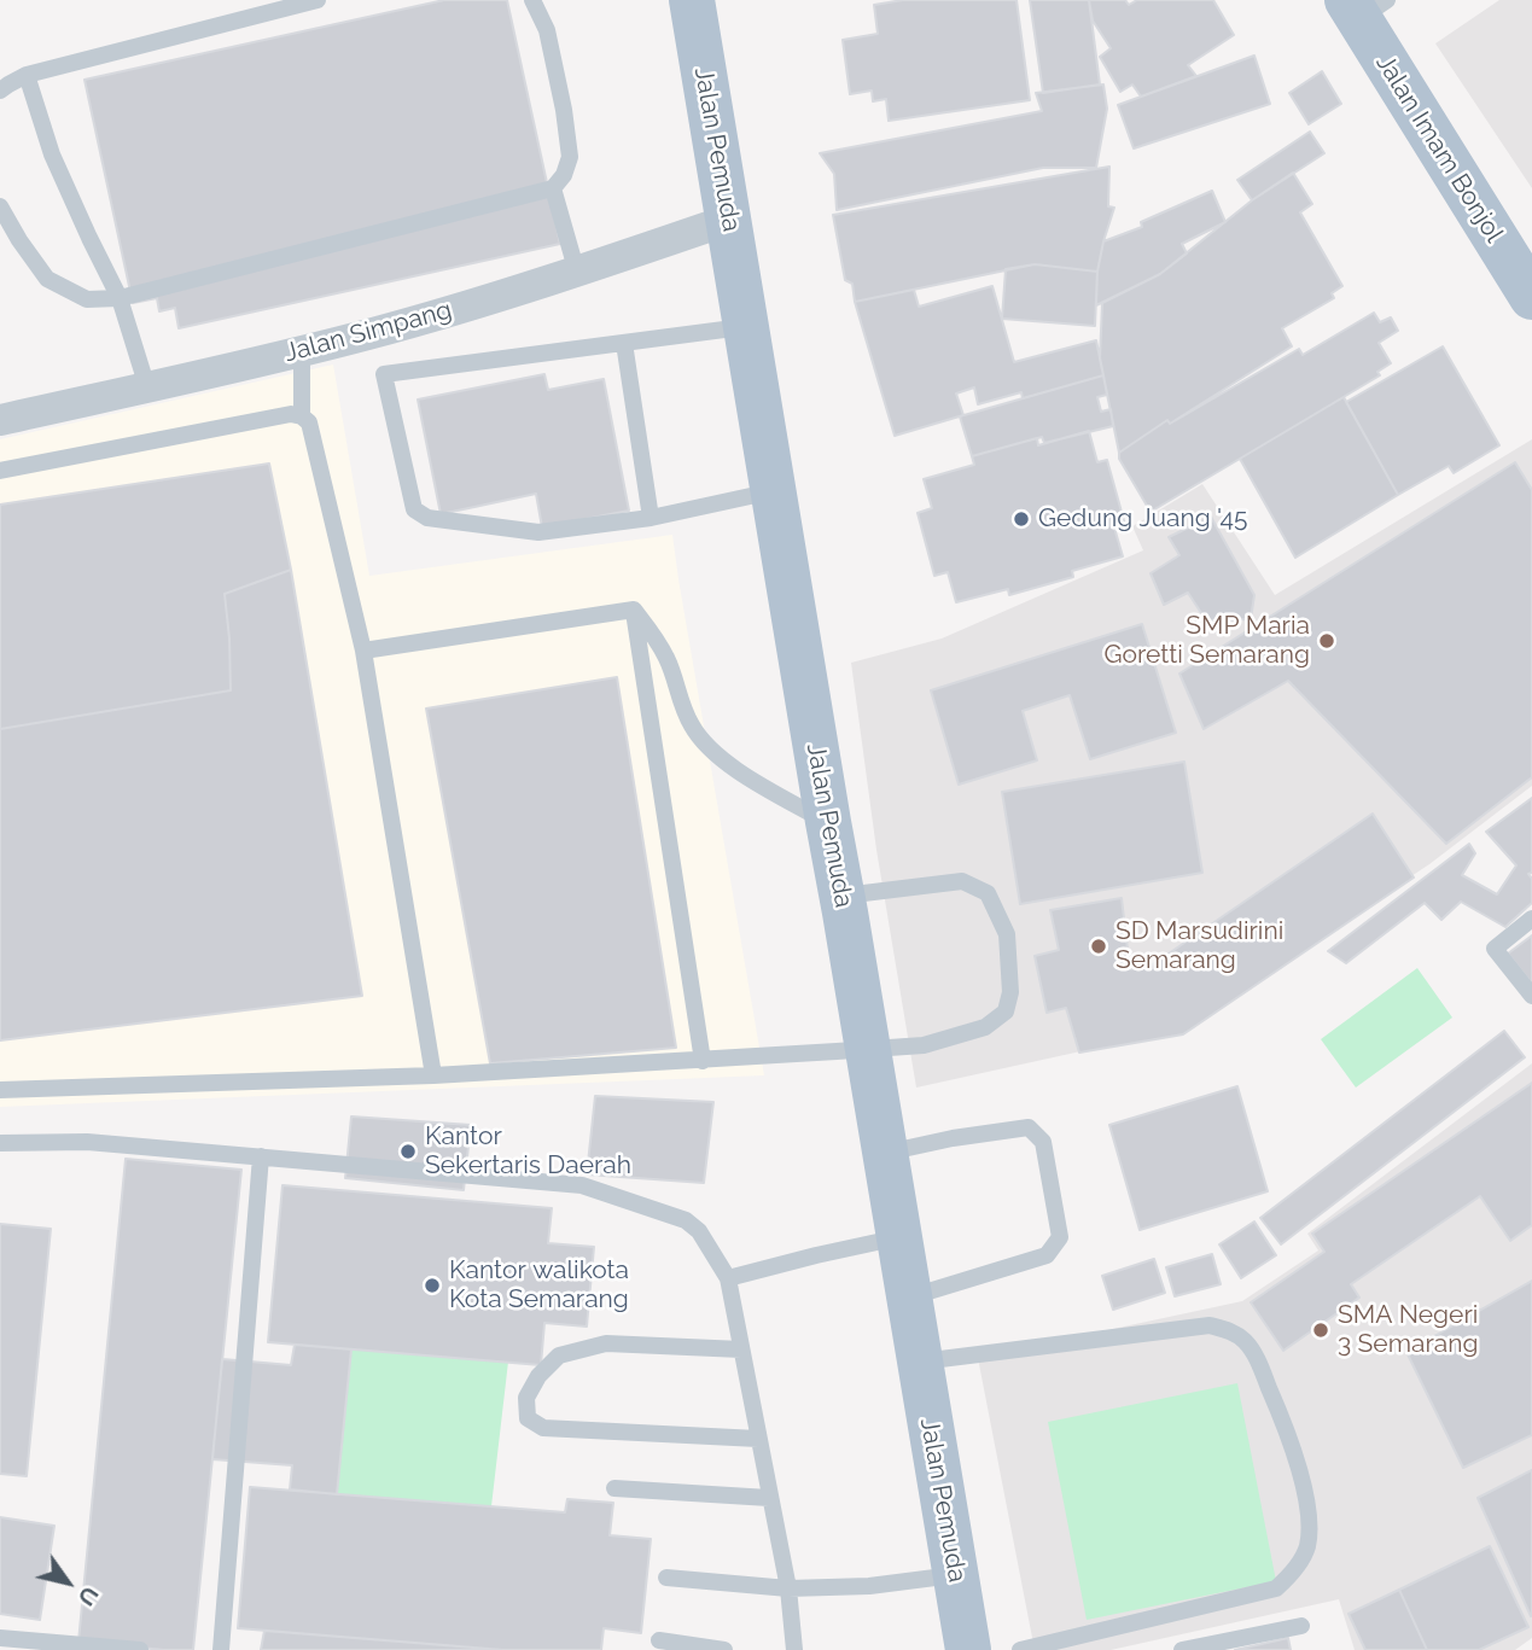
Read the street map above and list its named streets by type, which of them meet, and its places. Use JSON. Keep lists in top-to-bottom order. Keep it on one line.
{"streets":{"main road":["Jalan Imam Bonjol","Jalan Pemuda"],"street":["Jalan Simpang"]},"crossings":[["Jalan Pemuda","Jalan Simpang"]],"places":["Gedung Juang '45","SMP Maria Goretti Semarang","SD Marsudirini Semarang","Kantor Sekertaris Daerah","Kantor walikota Kota Semarang","SMA Negeri 3 Semarang"],"north":"bottom right"}
